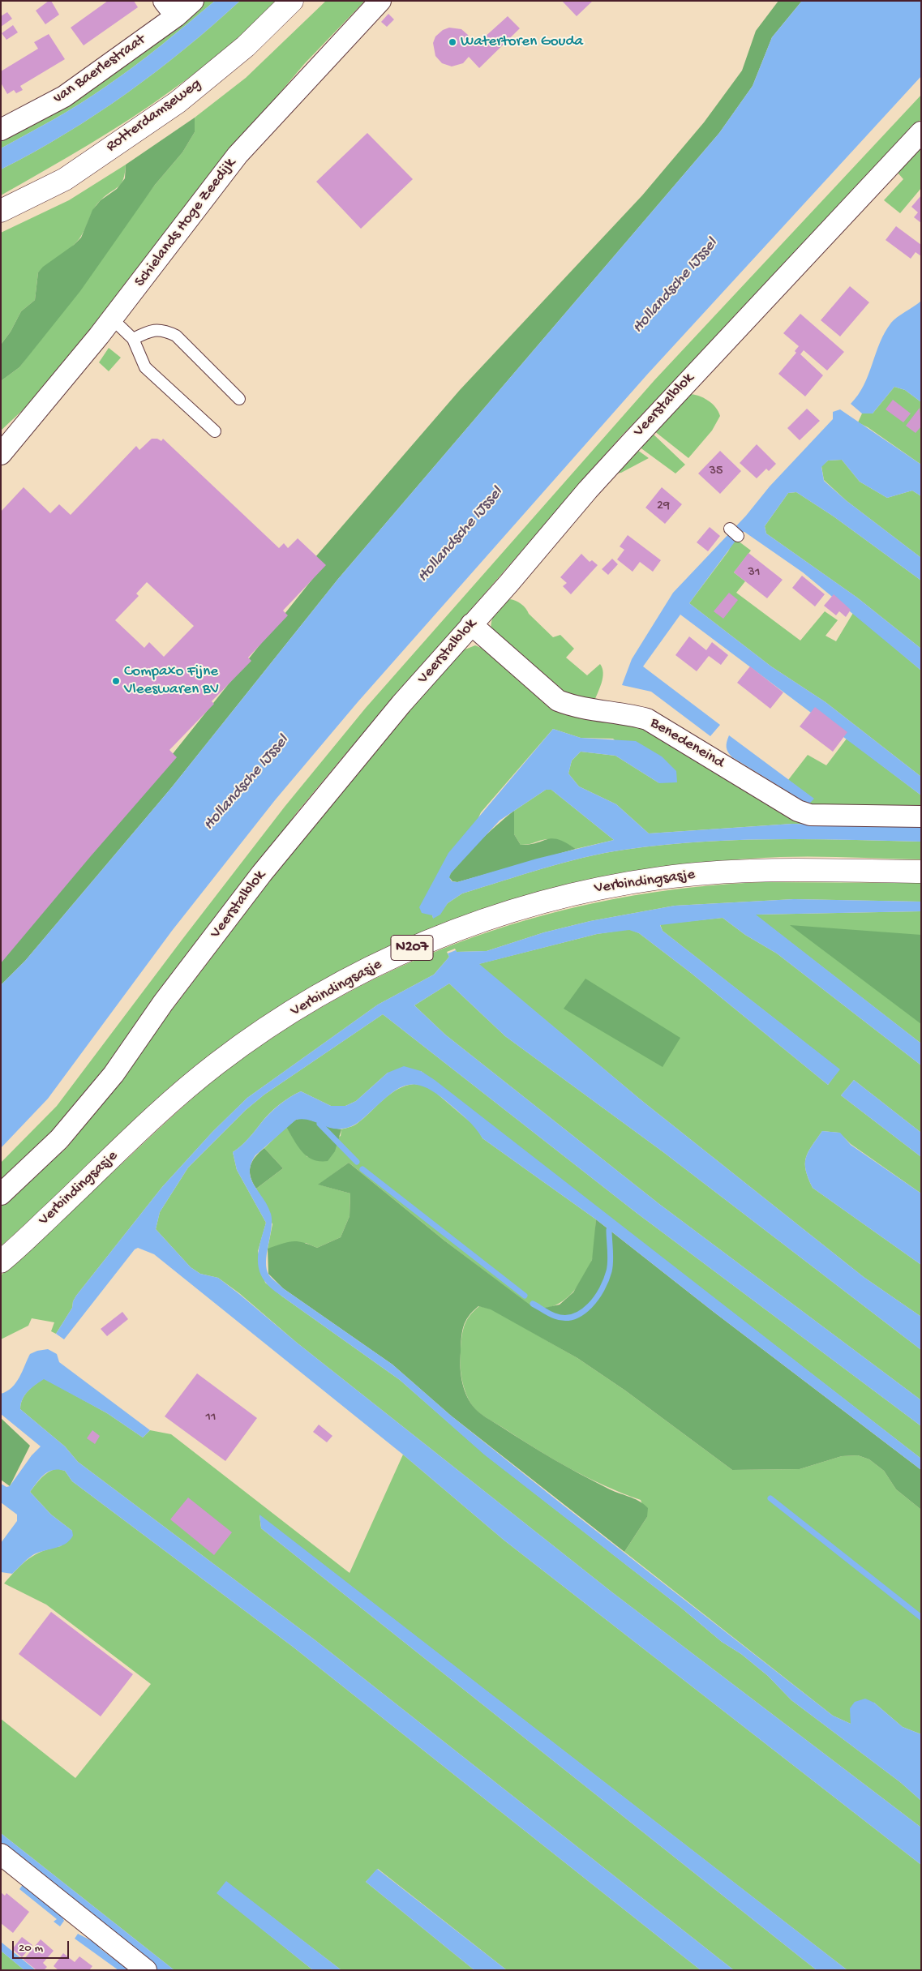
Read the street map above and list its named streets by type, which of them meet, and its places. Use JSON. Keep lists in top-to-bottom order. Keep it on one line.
{"streets":{"main road":["Rotterdamseweg","Verbindingsasje","N207"],"street":["van Baerlestraat","Schielands Hoge Zeedijk","Veerstalblok","Benedeneind"]},"crossings":[["Veerstalblok","Benedeneind"]],"water":["Hollandsche IJssel"],"places":["Watertoren Gouda","Compaxo Fijne Vleeswaren BV"],"house_numbers":["35","29","31","11"],"scale_bar":"20 m"}
